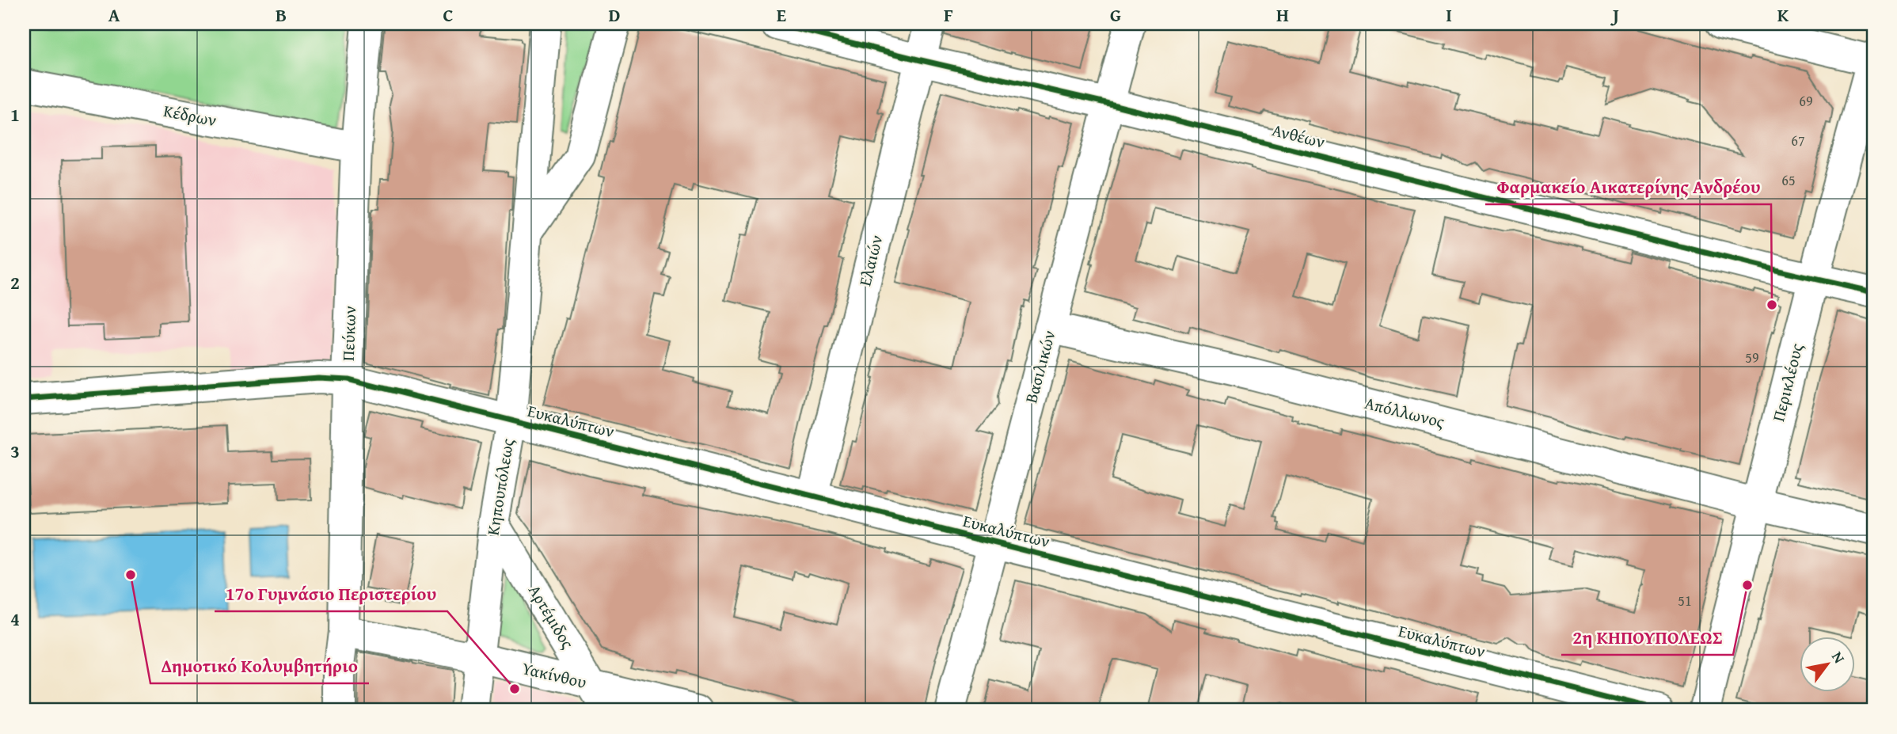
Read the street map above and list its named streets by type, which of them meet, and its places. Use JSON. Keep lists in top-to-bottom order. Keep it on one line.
{"streets":{"street":["Κέδρων","Ανθέων","Ελαιών","Πεύκων","Βασιλικών","Περικλέους","Απόλλωνος","Ευκαλύπτων","Κηπουπόλεως","Αρτέμιδος","Υακίνθου"]},"crossings":[["Κέδρων","Πεύκων"],["Ανθέων","Ελαιών"],["Ανθέων","Βασιλικών"],["Ανθέων","Περικλέους"],["Ελαιών","Ευκαλύπτων"],["Πεύκων","Ευκαλύπτων"],["Πεύκων","Υακίνθου"],["Βασιλικών","Απόλλωνος"],["Βασιλικών","Ευκαλύπτων"],["Περικλέους","Απόλλωνος"],["Ευκαλύπτων","Κηπουπόλεως"],["Κηπουπόλεως","Αρτέμιδος"],["Κηπουπόλεως","Υακίνθου"],["Αρτέμιδος","Υακίνθου"]],"places":["Φαρμακείο Αικατερίνης Ανδρέου","Δημοτικό Κολυμβητήριο","2η ΚΗΠΟΥΠΟΛΕΩΣ","17ο Γυμνάσιο Περιστερίου"],"house_numbers":["69","67","65","59","51"],"north":"top right","grid":{"columns":["A","B","C","D","E","F","G","H","I","J","K"],"rows":["1","2","3","4"]}}
